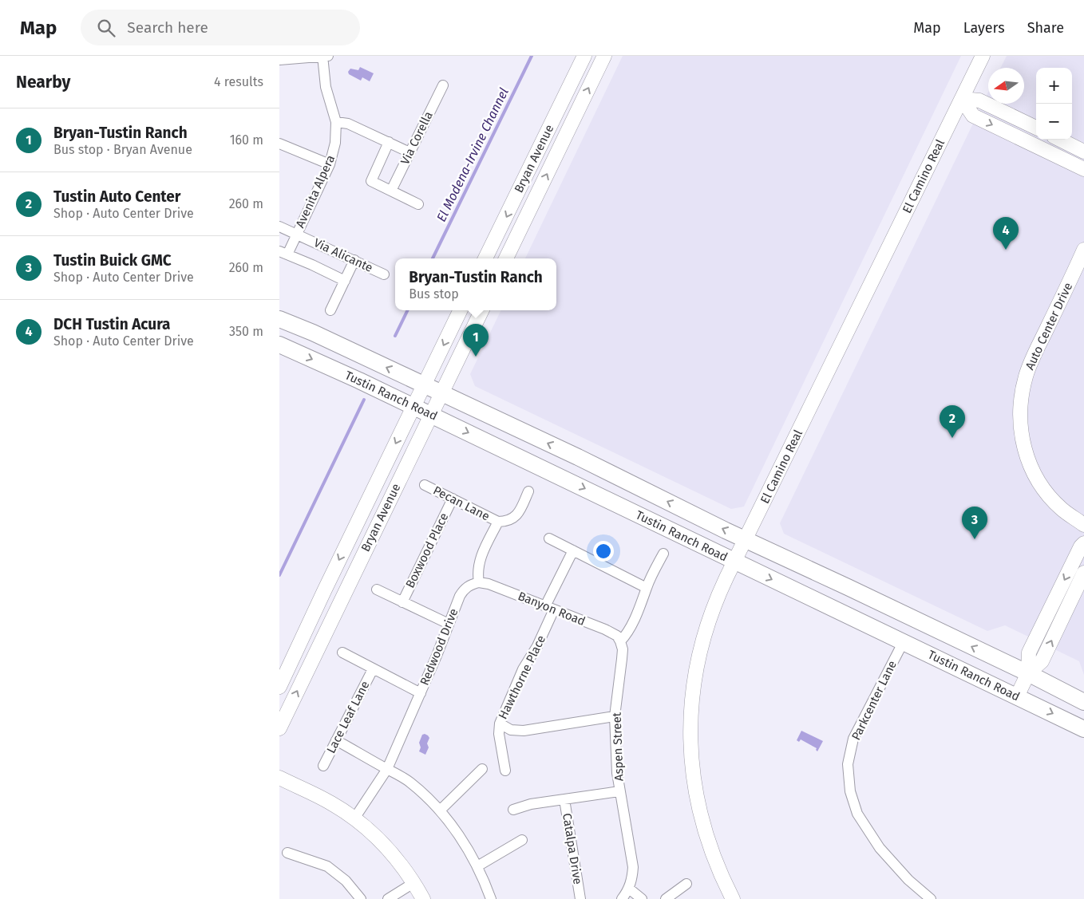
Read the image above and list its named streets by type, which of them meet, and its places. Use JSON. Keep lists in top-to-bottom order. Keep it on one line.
{"streets":{"main road":["Bryan Avenue","El Camino Real","Auto Center Drive","Tustin Ranch Road"],"street":["Via Corella","Avenita Alpera","Via Alicante","Pecan Lane","Boxwood Place","Banyon Road","Redwood Drive","Hawthorne Place","Parkcenter Lane","Lace Leaf Lane","Aspen Street","Catalpa Drive"]},"crossings":[["Bryan Avenue","Tustin Ranch Road"],["El Camino Real","Tustin Ranch Road"],["Avenita Alpera","Via Alicante"],["Tustin Ranch Road","Parkcenter Lane"],["Pecan Lane","Boxwood Place"],["Banyon Road","Redwood Drive"],["Banyon Road","Hawthorne Place"],["Banyon Road","Aspen Street"]],"water":["El Modena-Irvine Channel"],"north":"left","page":{"header":"Map","search":"Search here","nav":["Map","Layers","Share"],"heading":["Nearby","4 results"],"map_buttons":["+","−"],"list":[{"mark":"1","name":"Bryan-Tustin Ranch","note":"Bus stop · Bryan Avenue","value":"160 m"},{"mark":"2","name":"Tustin Auto Center","note":"Shop · Auto Center Drive","value":"260 m"},{"mark":"3","name":"Tustin Buick GMC","note":"Shop · Auto Center Drive","value":"260 m"},{"mark":"4","name":"DCH Tustin Acura","note":"Shop · Auto Center Drive","value":"350 m"}],"pins":["4","1","2","3"],"popup":["Bryan-Tustin Ranch","Bus stop"]}}
